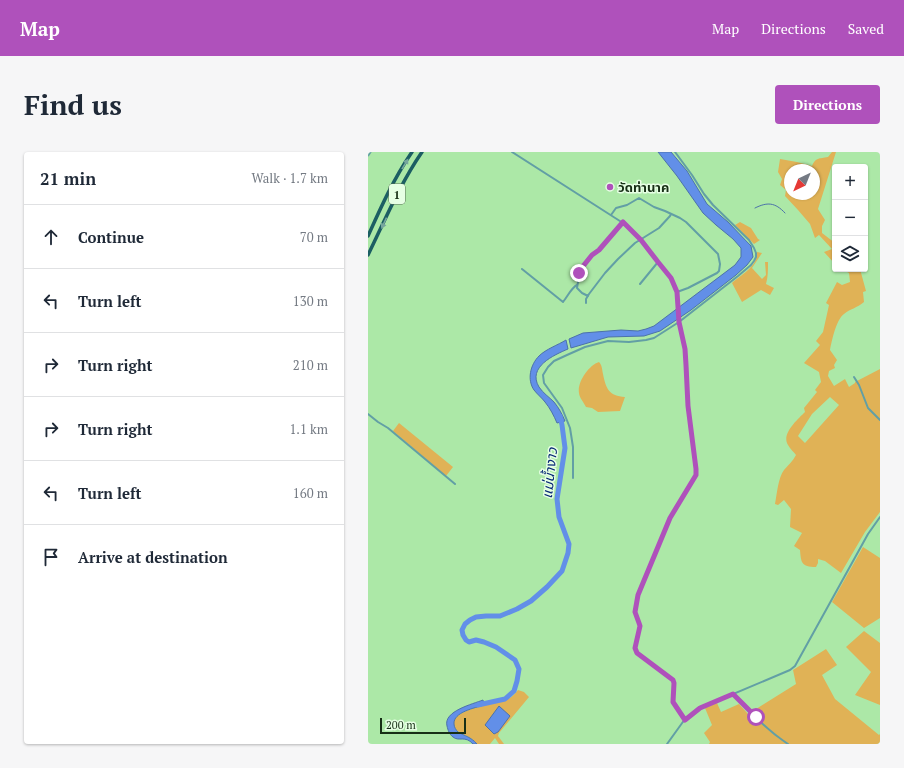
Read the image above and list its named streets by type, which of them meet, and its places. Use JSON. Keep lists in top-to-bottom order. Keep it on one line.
{"streets":{"highway":["1"]},"water":["แม่น้ำงาว"],"places":["วัดท่านาค"],"scale_bar":"200 m","north":"bottom left","page":{"header":"Map","nav":["Map","Directions","Saved"],"buttons":"Directions","title":"Find us","heading":["21 min","Walk · 1.7 km"],"map_buttons":["+","−"],"list":[["Continue","70 m"],["Turn left","130 m"],["Turn right","210 m"],["Turn right","1.1 km"],["Turn left","160 m"],"Arrive at destination"],"scale":"200 m"}}
